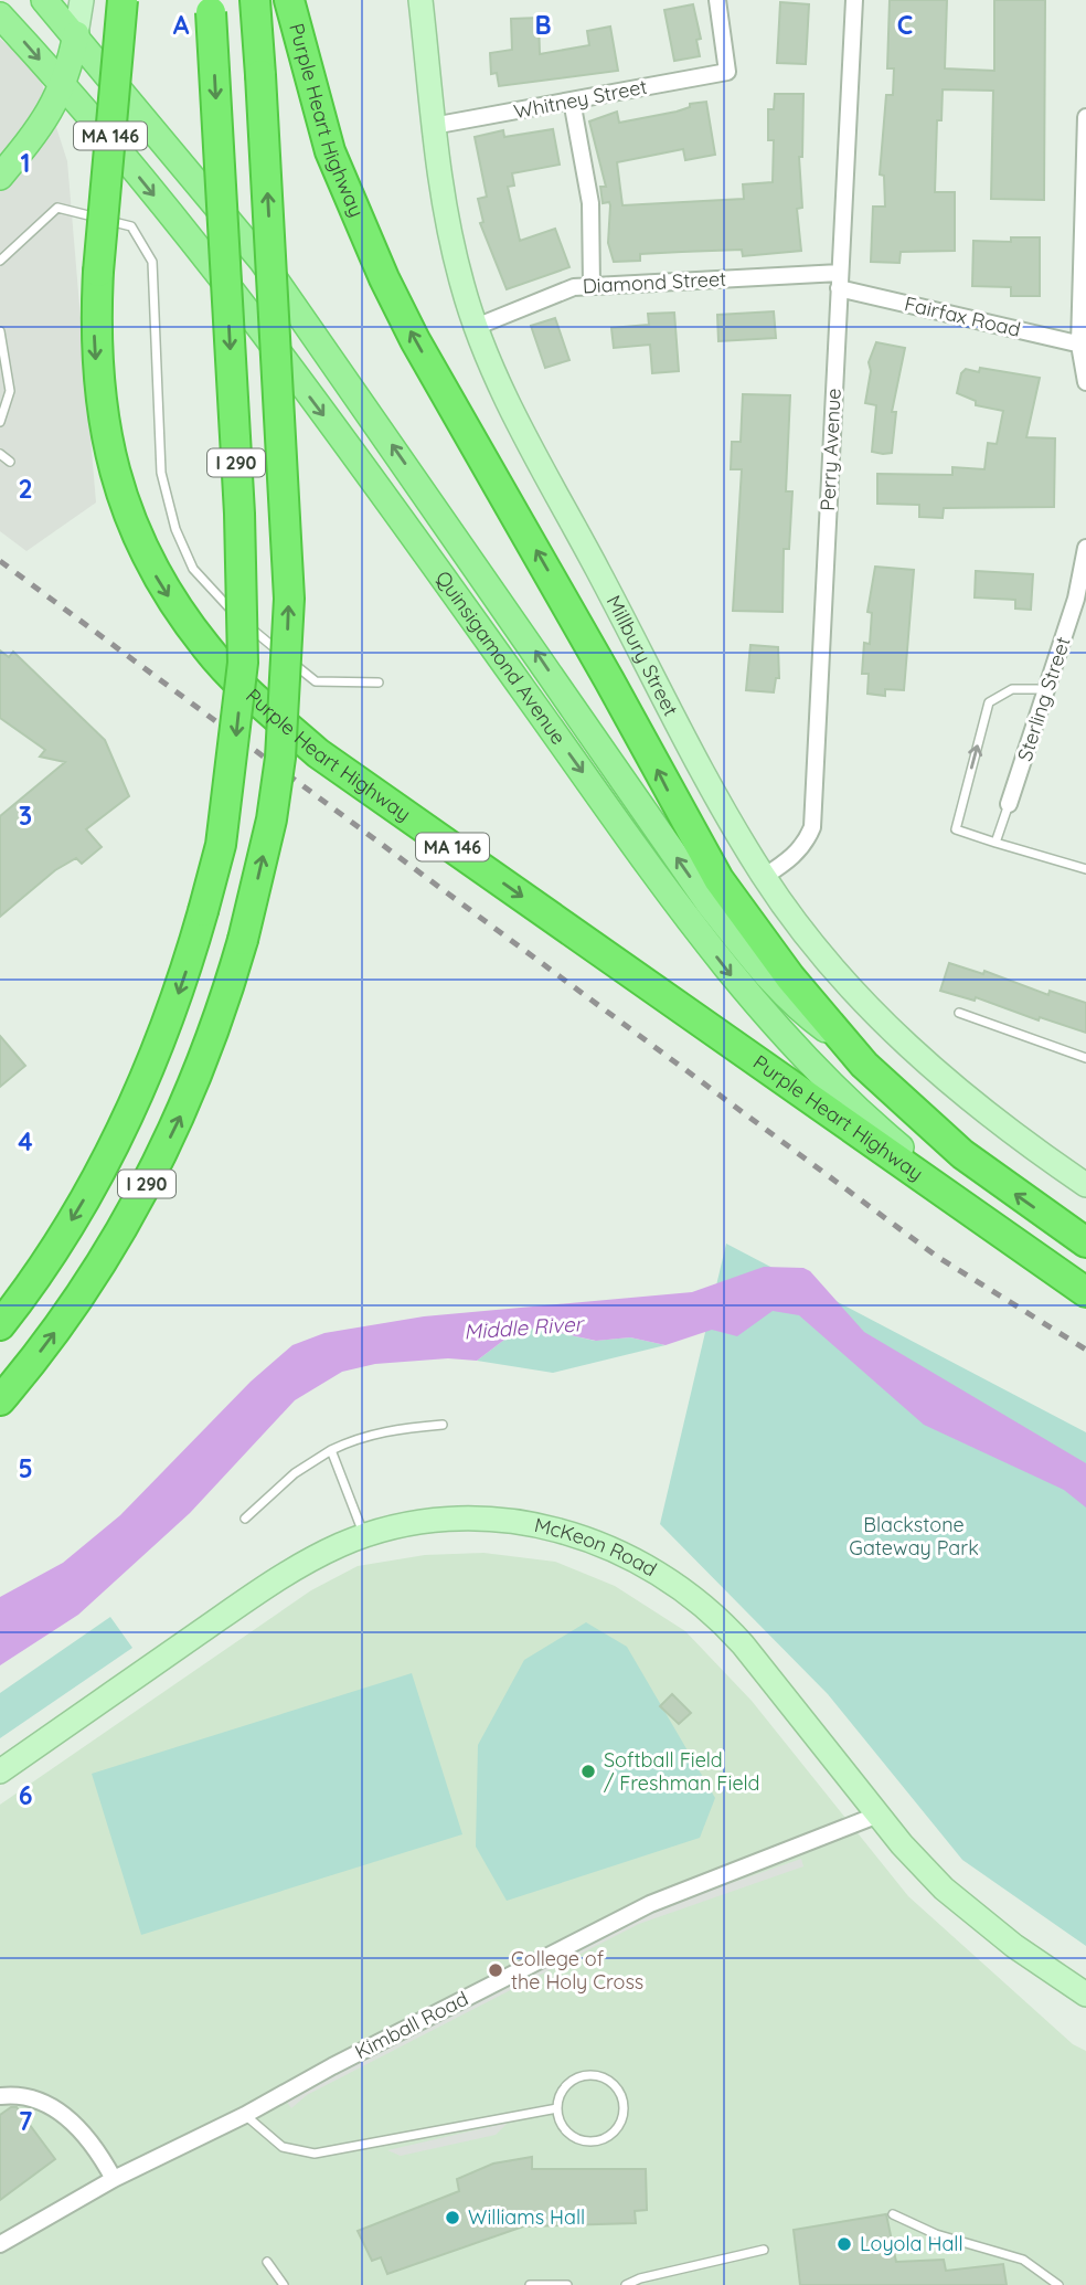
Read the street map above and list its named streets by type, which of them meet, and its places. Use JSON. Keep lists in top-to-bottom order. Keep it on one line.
{"streets":{"highway":["Purple Heart Highway","MA 146","I 290"],"main road":["Millbury Street","Quinsigamond Avenue","McKeon Road"],"street":["Whitney Street","Diamond Street","Fairfax Road","Perry Avenue","Sterling Street","Kimball Road"]},"crossings":[["Whitney Street","Millbury Street"],["Purple Heart Highway","Quinsigamond Avenue"],["Diamond Street","Fairfax Road"],["Diamond Street","Perry Avenue"],["Diamond Street","Millbury Street"],["Fairfax Road","Perry Avenue"],["Perry Avenue","Millbury Street"],["McKeon Road","Kimball Road"]],"water":["Middle River"],"parks":["Blackstone Gateway Park"],"places":["Softball Field / Freshman Field","College of the Holy Cross","Williams Hall","Loyola Hall"],"grid":{"columns":["A","B","C"],"rows":["1","2","3","4","5","6","7"]}}
